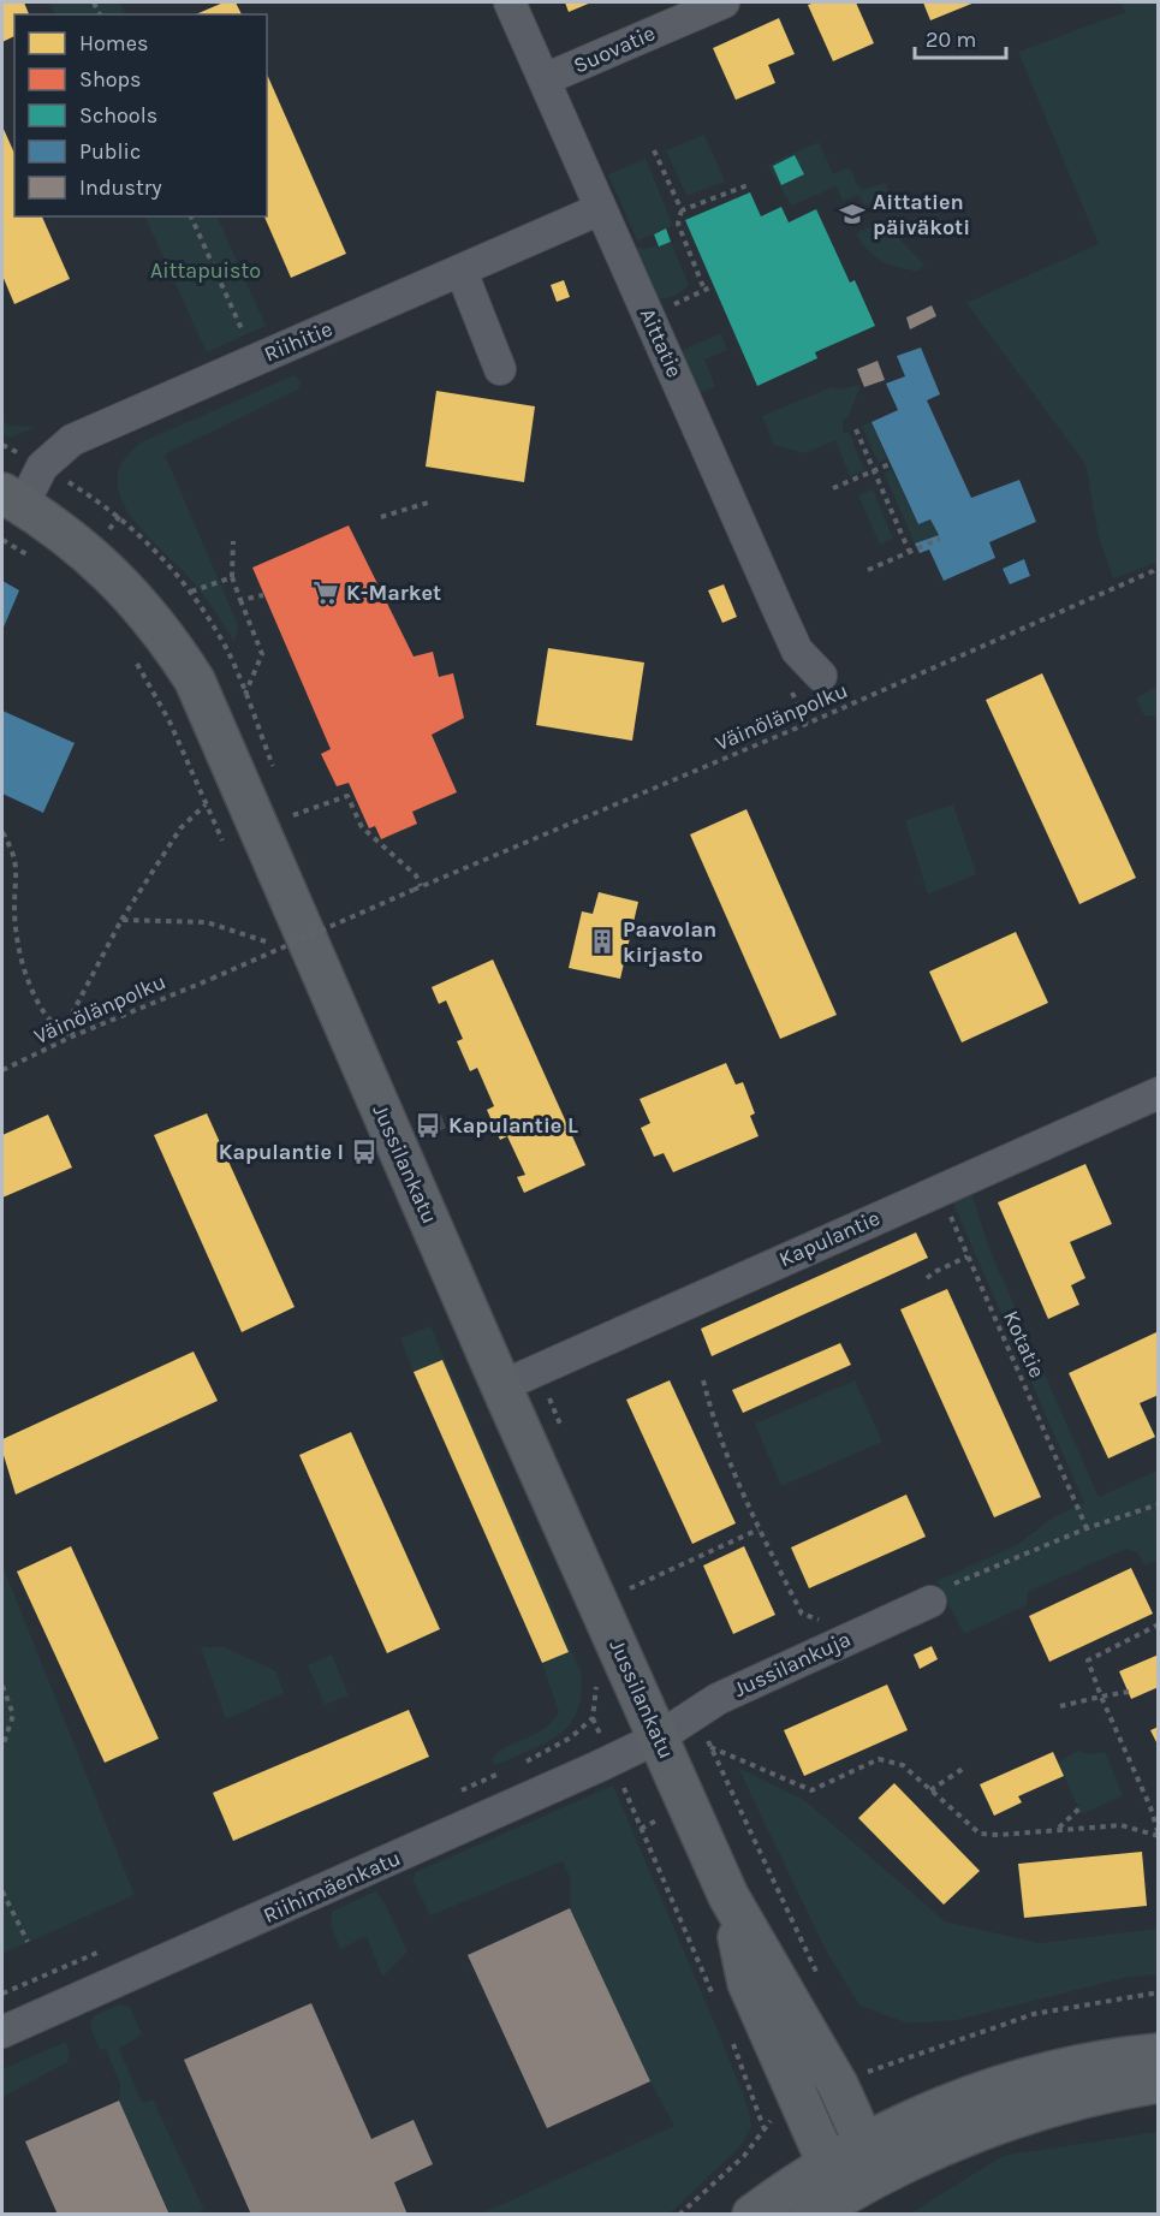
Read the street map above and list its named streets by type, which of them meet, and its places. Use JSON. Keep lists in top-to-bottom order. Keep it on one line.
{"streets":{"main road":["Jussilankatu"],"street":["Suovatie","Riihitie","Aittatie","Kapulantie","Jussilankuja","Riihimäenkatu"],"path":["Väinölänpolku","Kotatie"]},"crossings":[["Suovatie","Aittatie"],["Riihitie","Aittatie"],["Riihitie","Jussilankatu"],["Jussilankatu","Kapulantie"],["Jussilankatu","Jussilankuja"],["Jussilankatu","Riihimäenkatu"],["Kapulantie","Kotatie"],["Jussilankuja","Riihimäenkatu"]],"parks":["Aittapuisto"],"places":{"school or university":["Aittatien päiväkoti"],"supermarket":["K-Market"],"building":["Paavolan kirjasto"],"bus stop":["Kapulantie L","Kapulantie I"]},"legend":["Homes","Shops","Schools","Public","Industry"],"scale_bar":"20 m"}
